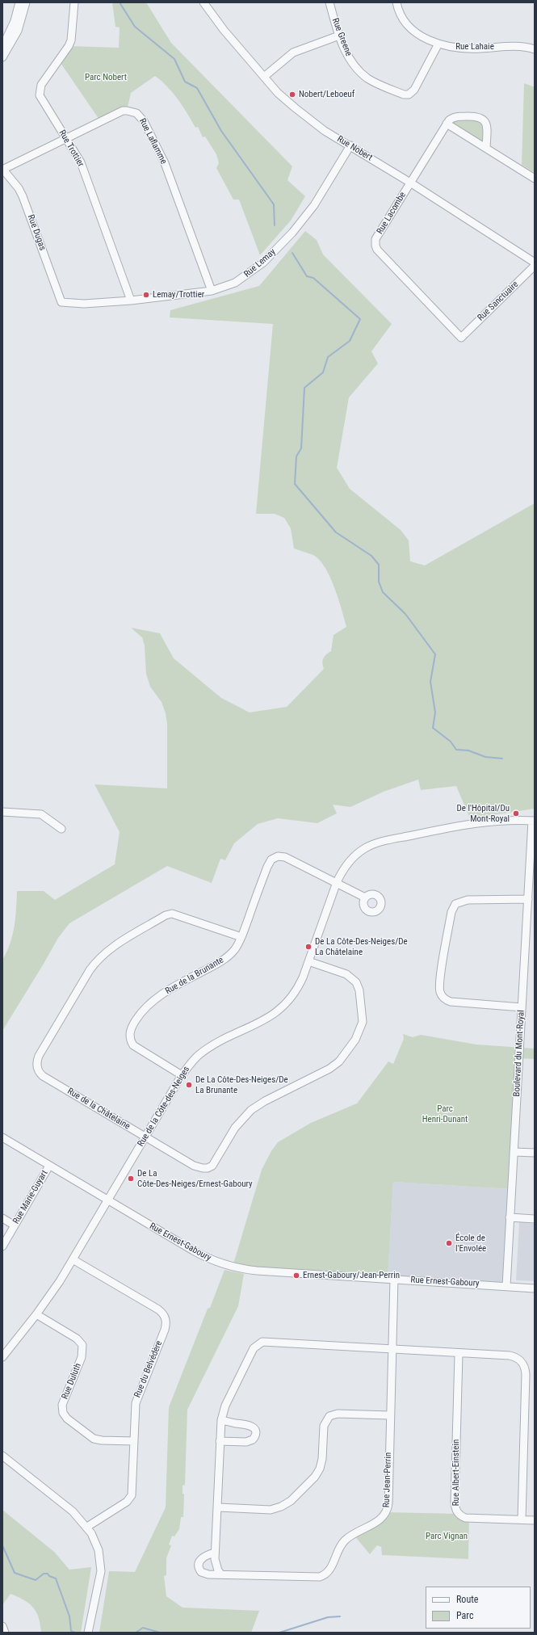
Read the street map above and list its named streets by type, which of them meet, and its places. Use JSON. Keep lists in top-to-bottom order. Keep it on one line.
{"streets":{"street":["Rue Greene","Rue Lahaie","Rue Laflamme","Rue Trottier","Rue Nobert","Rue Lacombe","Rue Dugas","Rue Lemay","Rue Sanctuaire","Rue de la Brunante","Boulevard du Mont-Royal","Rue de la Côte-des-Neiges","Rue de la Châtelaine","Rue Marie-Guyart","Rue Ernest-Gaboury","Rue du Belvédère","Rue Duluth","Rue Albert-Einstein","Rue Jean-Perrin"]},"crossings":[["Rue Greene","Rue Lahaie"],["Rue Laflamme","Rue Trottier"],["Rue Laflamme","Rue Dugas"],["Rue Laflamme","Rue Lemay"],["Rue Trottier","Rue Lemay"],["Rue Nobert","Rue Lacombe"],["Rue Nobert","Rue Lemay"],["Rue Lacombe","Rue Sanctuaire"],["Rue Dugas","Rue Lemay"],["Rue de la Brunante","Rue de la Côte-des-Neiges"],["Rue de la Brunante","Rue de la Châtelaine"],["Boulevard du Mont-Royal","Rue de la Côte-des-Neiges"],["Boulevard du Mont-Royal","Rue Ernest-Gaboury"],["Rue de la Côte-des-Neiges","Rue de la Châtelaine"],["Rue de la Côte-des-Neiges","Rue Ernest-Gaboury"],["Rue de la Côte-des-Neiges","Rue du Belvédère"],["Rue de la Côte-des-Neiges","Rue Duluth"],["Rue Marie-Guyart","Rue Ernest-Gaboury"],["Rue Ernest-Gaboury","Rue Jean-Perrin"],["Rue du Belvédère","Rue Duluth"]],"parks":["Parc Nobert","Parc Henri-Dunant","Parc Vignan"],"places":["Nobert/Leboeuf","Lemay/Trottier","De l'Hôpital/Du Mont-Royal","De La Côte-Des-Neiges/De La Châtelaine","De La Côte-Des-Neiges/De La Brunante","De La Côte-Des-Neiges/Ernest-Gaboury","École de l'Envolée","Ernest-Gaboury/Jean-Perrin"],"legend":["Route","Parc"]}
